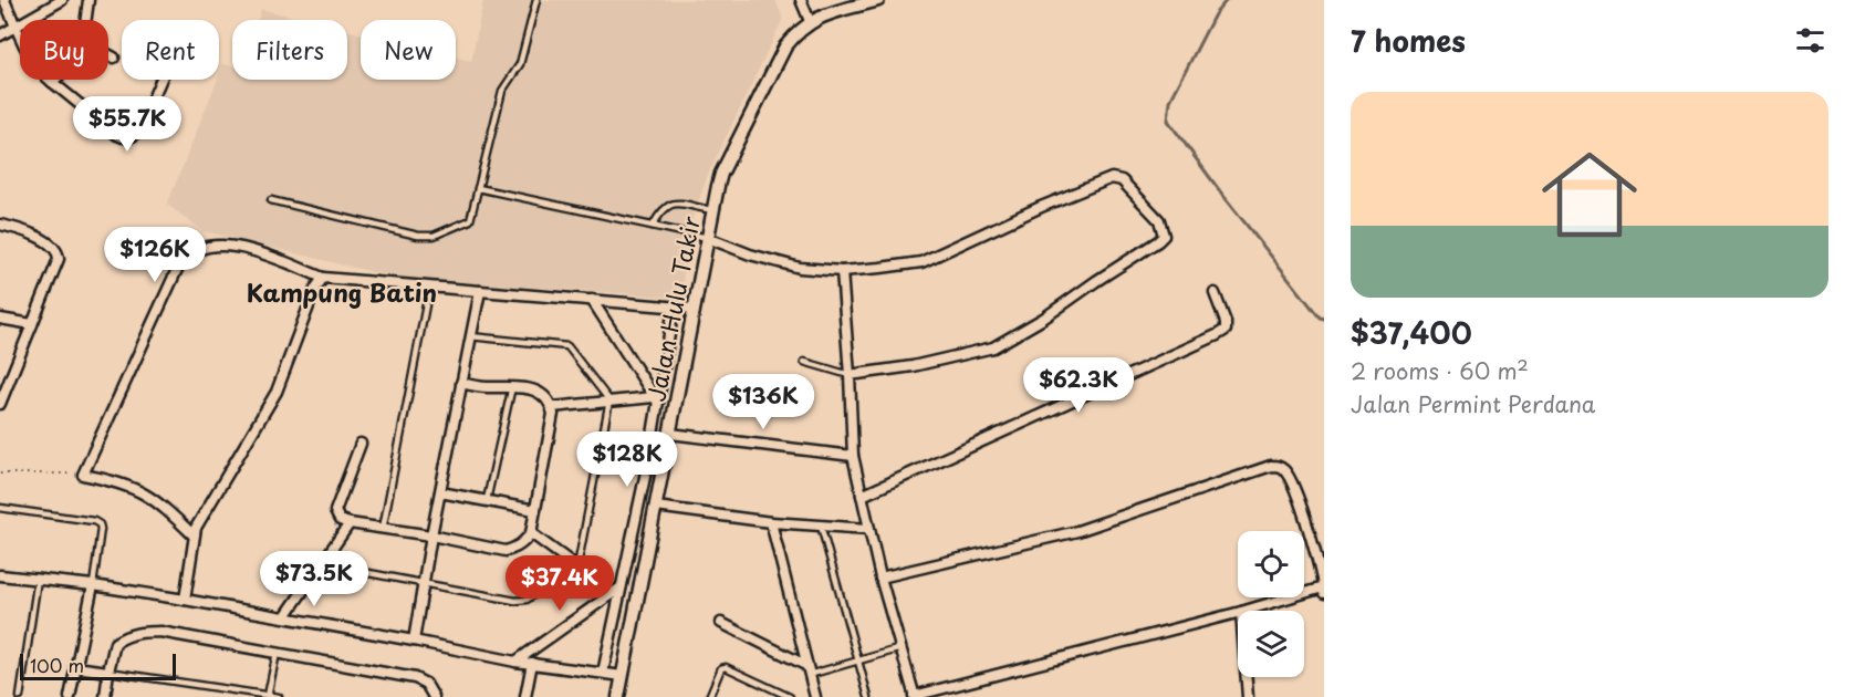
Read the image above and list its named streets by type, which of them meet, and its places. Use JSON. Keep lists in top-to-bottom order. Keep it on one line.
{"streets":{"street":["Jalan Hulu Takir"]},"districts":["Kampung Batin"],"scale_bar":"100 m","page":{"heading":"7 homes","chip":["Buy","Rent","Filters","New"],"list":[{"name":"$37,400","note":"2 rooms · 60 m² · Jalan Permint Perdana"}],"price":["$55.7K","$126K","$62.3K","$136K","$128K","$73.5K","$37.4K"],"scale":"100 m"}}
